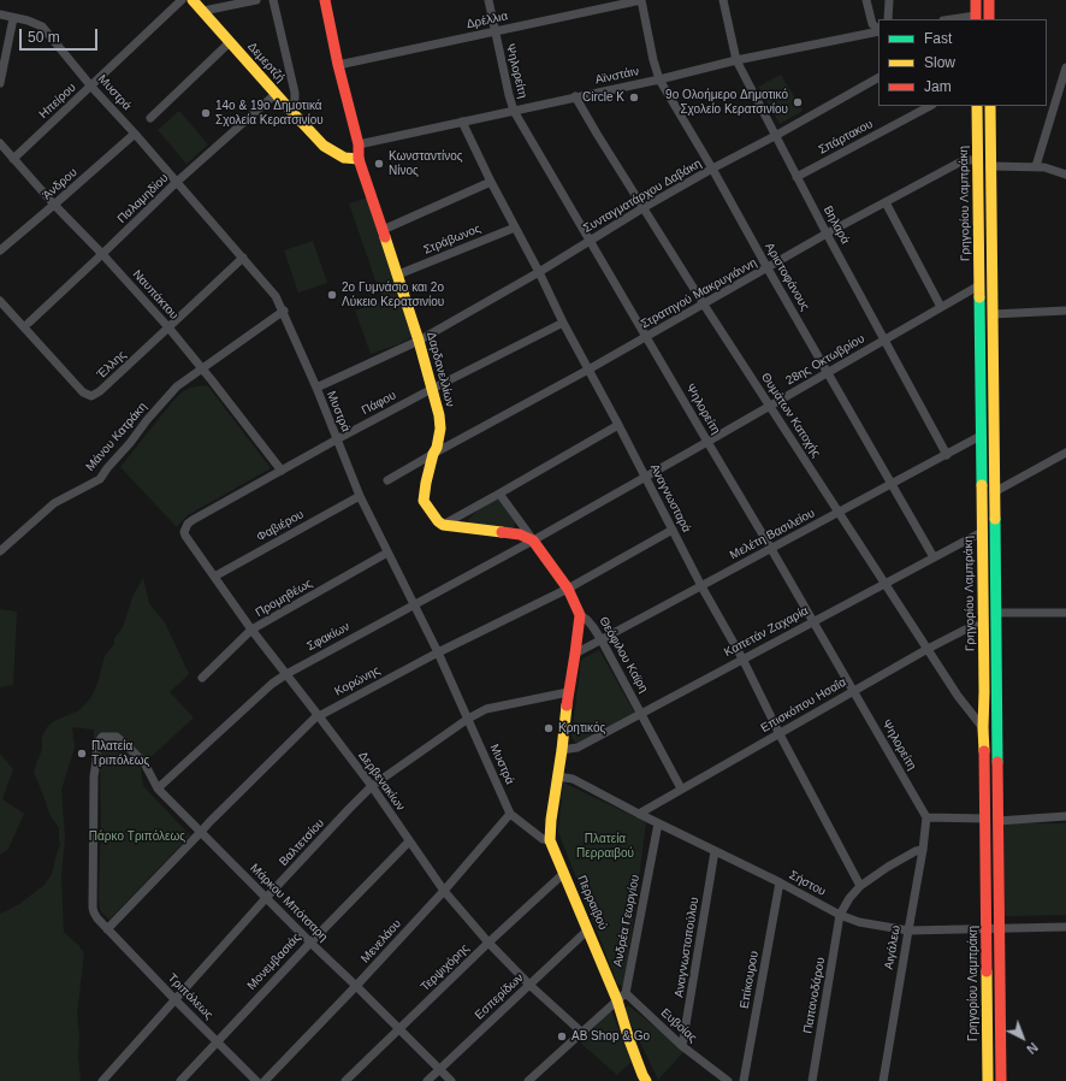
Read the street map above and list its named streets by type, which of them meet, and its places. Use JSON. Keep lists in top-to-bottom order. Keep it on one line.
{"streets":{"main road":["Δεμερτζή","Γρηγορίου Λαμπράκη","Δαρδανελλίων","Θεόφιλου Καϊρη","Περραιβού"],"street":["Δρέλλια","Ψηλορείτη","Αϊνστάιν","Μυστρά","Ηπείρου","Σπάρτακου","Άνδρου","Συνταγματάρχου Δαβάκη","Παλαμηδίου","Βηλαρά","Στράβωνος","Αριστοφάνους","Στρατηγού Μακρυγιάννη","Ναυπάκτου","28ης Οκτωβρίου","Έλλης","Πάφου","Θυμάτων Κατοχής","Μάνου Κατράκη","Αναγνωσταρά","Φαβιέρου","Μελέτη Βασιλείου","Προμηθέως","Καπετάν Ζαχαρία","Σφακίων","Κορώνης","Επισκόπου Ησαΐα","Δερβενακίων","Βαλτετσίου","Σήστου","Μάρκου Μπότσαρη","Ανδρέα Γεωργίου","Μενελάου","Αναγνωστοπούλου","Αιγάλεω","Μονεμβασιάς","Τερψιχόρης","Επίκουρου","Παπανοδάρου","Τριπόλεως","Εσπερίδων","Ευβοίας"]},"crossings":[["Δρέλλια","Ψηλορείτη"],["Δρέλλια","Αριστοφάνους"],["Δεμερτζή","Παλαμηδίου"],["Δεμερτζή","Δαρδανελλίων"],["Ψηλορείτη","Αϊνστάιν"],["Ψηλορείτη","Συνταγματάρχου Δαβάκη"],["Ψηλορείτη","Στρατηγού Μακρυγιάννη"],["Ψηλορείτη","28ης Οκτωβρίου"],["Ψηλορείτη","Μελέτη Βασιλείου"],["Ψηλορείτη","Καπετάν Ζαχαρία"],["Ψηλορείτη","Επισκόπου Ησαΐα"],["Ψηλορείτη","Αιγάλεω"],["Αϊνστάιν","Βηλαρά"],["Αϊνστάιν","Αριστοφάνους"],["Αϊνστάιν","Θυμάτων Κατοχής"],["Αϊνστάιν","Αναγνωσταρά"],["Μυστρά","Ηπείρου"],["Μυστρά","Άνδρου"],["Μυστρά","Συνταγματάρχου Δαβάκη"],["Μυστρά","Παλαμηδίου"],["Μυστρά","Έλλης"],["Μυστρά","Πάφου"],["Μυστρά","Μάνου Κατράκη"],["Μυστρά","Φαβιέρου"],["Μυστρά","Προμηθέως"],["Μυστρά","Σφακίων"],["Μυστρά","Κορώνης"],["Μυστρά","Βαλτετσίου"],["Μυστρά","Περραιβού"],["Μυστρά","Μενελάου"],["Ηπείρου","Ναυπάκτου"],["Σπάρτακου","Βηλαρά"],["Άνδρου","Ναυπάκτου"],["Συνταγματάρχου Δαβάκη","Βηλαρά"],["Συνταγματάρχου Δαβάκη","Αριστοφάνους"],["Συνταγματάρχου Δαβάκη","Δαρδανελλίων"],["Συνταγματάρχου Δαβάκη","Θυμάτων Κατοχής"],["Συνταγματάρχου Δαβάκη","Αναγνωσταρά"],["Παλαμηδίου","Ναυπάκτου"],["Γρηγορίου Λαμπράκη","Στρατηγού Μακρυγιάννη"],["Γρηγορίου Λαμπράκη","28ης Οκτωβρίου"],["Γρηγορίου Λαμπράκη","Θυμάτων Κατοχής"],["Γρηγορίου Λαμπράκη","Μελέτη Βασιλείου"],["Γρηγορίου Λαμπράκη","Καπετάν Ζαχαρία"],["Γρηγορίου Λαμπράκη","Επισκόπου Ησαΐα"],["Γρηγορίου Λαμπράκη","Σήστου"],["Βηλαρά","Στρατηγού Μακρυγιάννη"],["Βηλαρά","28ης Οκτωβρίου"],["Βηλαρά","Μελέτη Βασιλείου"],["Στράβωνος","Δαρδανελλίων"],["Στράβωνος","Αναγνωσταρά"],["Αριστοφάνους","Στρατηγού Μακρυγιάννη"],["Αριστοφάνους","28ης Οκτωβρίου"],["Αριστοφάνους","Μελέτη Βασιλείου"],["Αριστοφάνους","Καπετάν Ζαχαρία"],["Στρατηγού Μακρυγιάννη","Δαρδανελλίων"],["Στρατηγού Μακρυγιάννη","Θυμάτων Κατοχής"],["Στρατηγού Μακρυγιάννη","Αναγνωσταρά"],["Ναυπάκτου","Έλλης"],["Ναυπάκτου","Πάφου"],["Ναυπάκτου","Μάνου Κατράκη"],["28ης Οκτωβρίου","Θυμάτων Κατοχής"],["28ης Οκτωβρίου","Αναγνωσταρά"],["28ης Οκτωβρίου","Σφακίων"],["28ης Οκτωβρίου","Θεόφιλου Καϊρη"],["Δαρδανελλίων","Πάφου"],["Πάφου","Αναγνωσταρά"],["Πάφου","Δερβενακίων"],["Θυμάτων Κατοχής","Μελέτη Βασιλείου"],["Θυμάτων Κατοχής","Καπετάν Ζαχαρία"],["Θυμάτων Κατοχής","Επισκόπου Ησαΐα"],["Αναγνωσταρά","Μελέτη Βασιλείου"],["Αναγνωσταρά","Καπετάν Ζαχαρία"],["Αναγνωσταρά","Κορώνης"],["Αναγνωσταρά","Επισκόπου Ησαΐα"],["Φαβιέρου","Δερβενακίων"],["Μελέτη Βασιλείου","Θεόφιλου Καϊρη"],["Μελέτη Βασιλείου","Περραιβού"],["Προμηθέως","Δερβενακίων"],["Καπετάν Ζαχαρία","Θεόφιλου Καϊρη"],["Καπετάν Ζαχαρία","Περραιβού"],["Σφακίων","Θεόφιλου Καϊρη"],["Σφακίων","Δερβενακίων"],["Σφακίων","Μάρκου Μπότσαρη"],["Θεόφιλου Καϊρη","Κορώνης"],["Θεόφιλου Καϊρη","Επισκόπου Ησαΐα"],["Θεόφιλου Καϊρη","Περραιβού"],["Κορώνης","Δερβενακίων"],["Κορώνης","Μάρκου Μπότσαρη"],["Κορώνης","Τριπόλεως"],["Επισκόπου Ησαΐα","Σήστου"],["Δερβενακίων","Βαλτετσίου"],["Δερβενακίων","Μενελάου"],["Δερβενακίων","Μονεμβασιάς"],["Δερβενακίων","Τερψιχόρης"],["Δερβενακίων","Εσπερίδων"],["Βαλτετσίου","Μάρκου Μπότσαρη"],["Βαλτετσίου","Περραιβού"],["Βαλτετσίου","Τριπόλεως"],["Σήστου","Περραιβού"],["Σήστου","Ανδρέα Γεωργίου"],["Σήστου","Αναγνωστοπούλου"],["Σήστου","Αιγάλεω"],["Σήστου","Επίκουρου"],["Σήστου","Παπανοδάρου"],["Μάρκου Μπότσαρη","Μενελάου"],["Μάρκου Μπότσαρη","Μονεμβασιάς"],["Μάρκου Μπότσαρη","Τερψιχόρης"],["Μάρκου Μπότσαρη","Τριπόλεως"],["Μάρκου Μπότσαρη","Εσπερίδων"],["Περραιβού","Ανδρέα Γεωργίου"],["Περραιβού","Τερψιχόρης"],["Περραιβού","Εσπερίδων"],["Περραιβού","Ευβοίας"],["Ανδρέα Γεωργίου","Ευβοίας"],["Αναγνωστοπούλου","Ευβοίας"],["Μονεμβασιάς","Τριπόλεως"]],"parks":["Πάρκο Τριπόλεως","Πλατεία Περραιβού"],"places":["Circle K","9ο Ολοήμερο Δημοτικό Σχολείο Κερατσινίου","14ο & 19ο Δημοτικά Σχολεία Κερατσινίου","Κωνσταντίνος Νίνος","2ο Γυμνάσιο και 2ο Λύκειο Κερατσινίου","Κρητικός","Πλατεία Τριπόλεως","AB Shop & Go"],"legend":["Fast","Slow","Jam"],"scale_bar":"50 m","north":"bottom right"}
